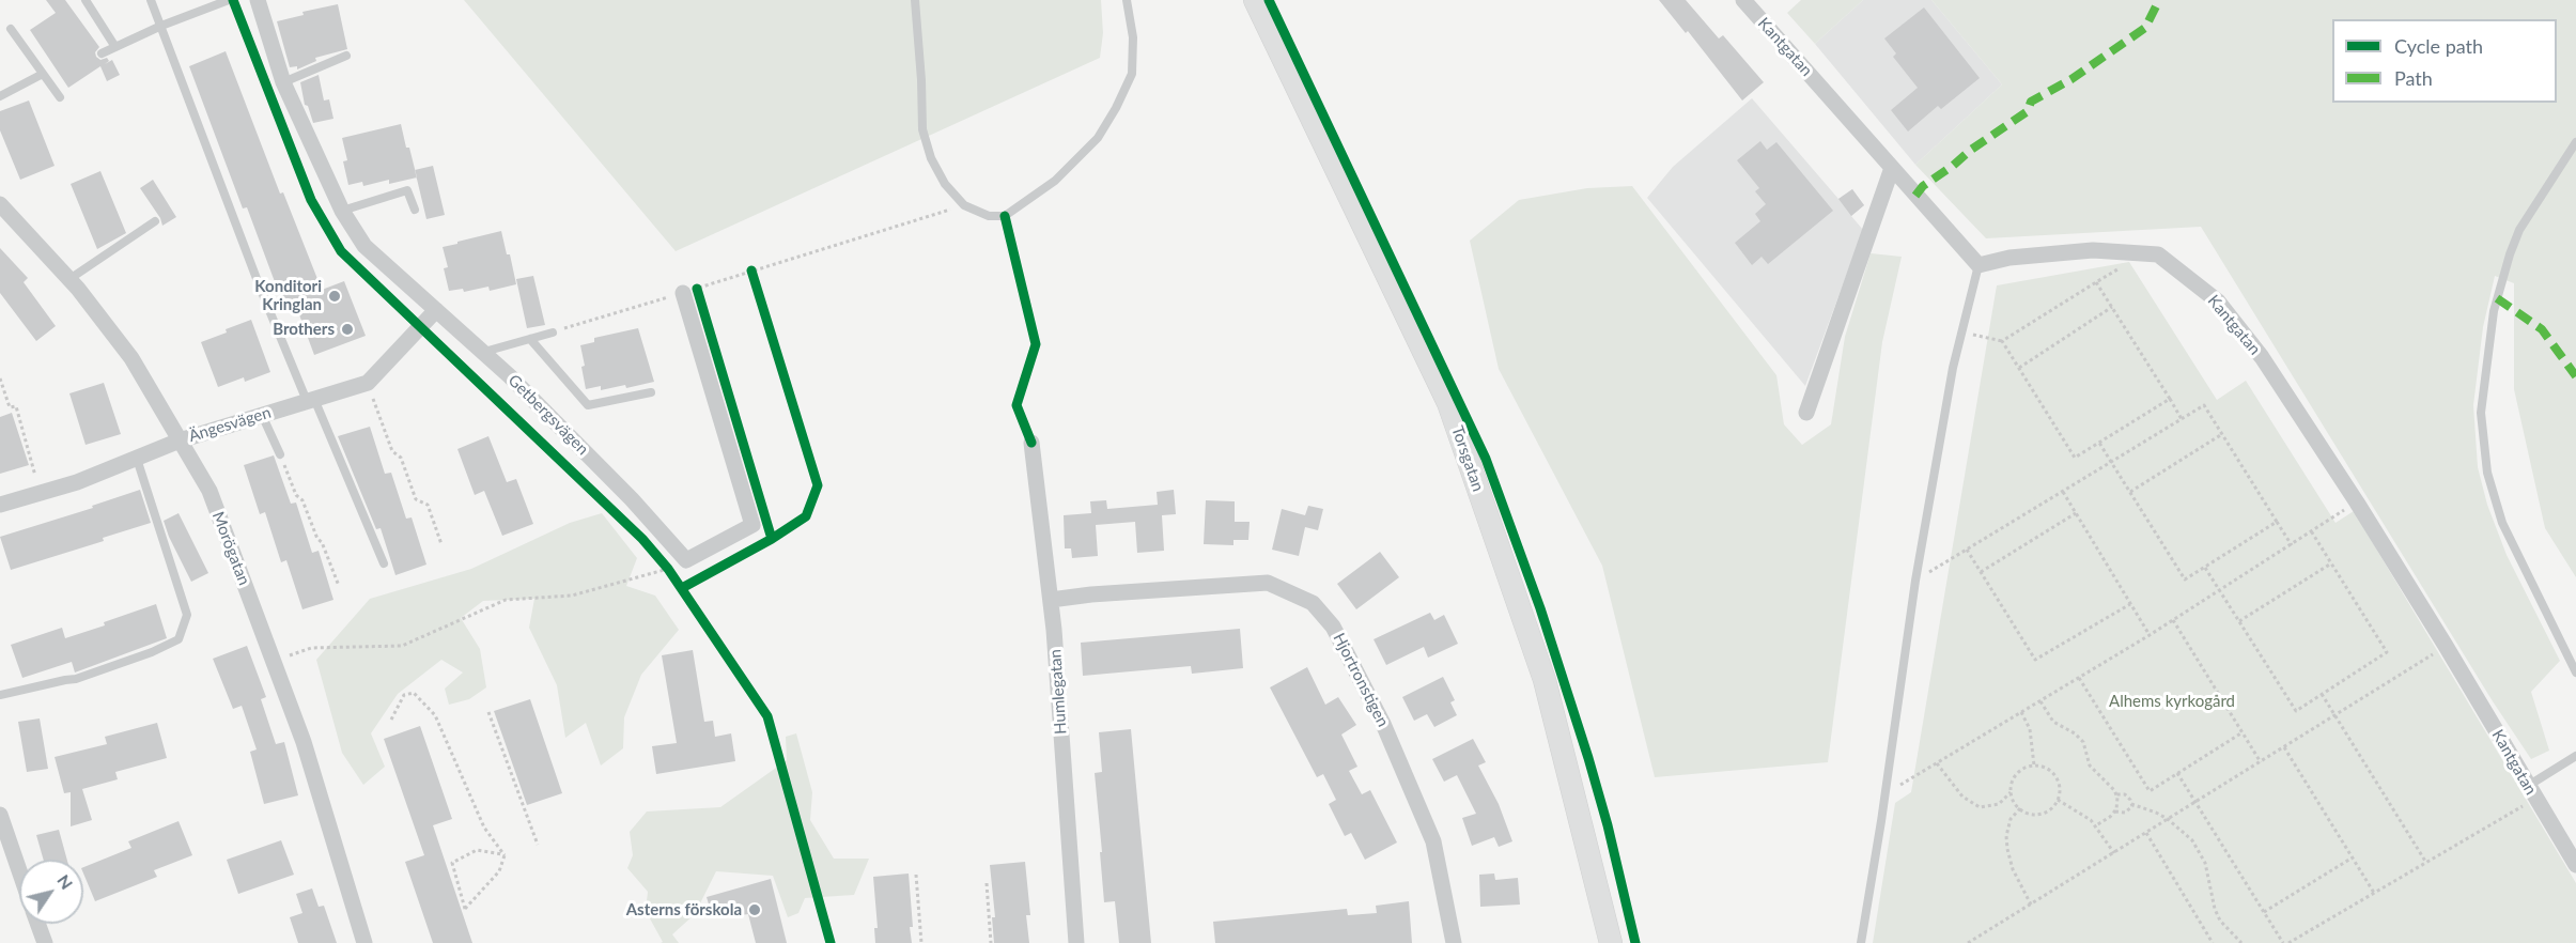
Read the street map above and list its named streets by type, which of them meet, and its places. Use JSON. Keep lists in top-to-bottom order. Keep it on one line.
{"streets":{"main road":["Torsgatan"],"street":["Kantgatan","Getbergsvägen","Ängesvägen","Morögatan","Hjortronstigen","Humlegatan"]},"crossings":[["Ängesvägen","Morögatan"],["Hjortronstigen","Humlegatan"]],"parks":["Alhems kyrkogård"],"places":["Konditori Kringlan","Brothers","Asterns förskola"],"legend":["Cycle path","Path"],"north":"top right"}
